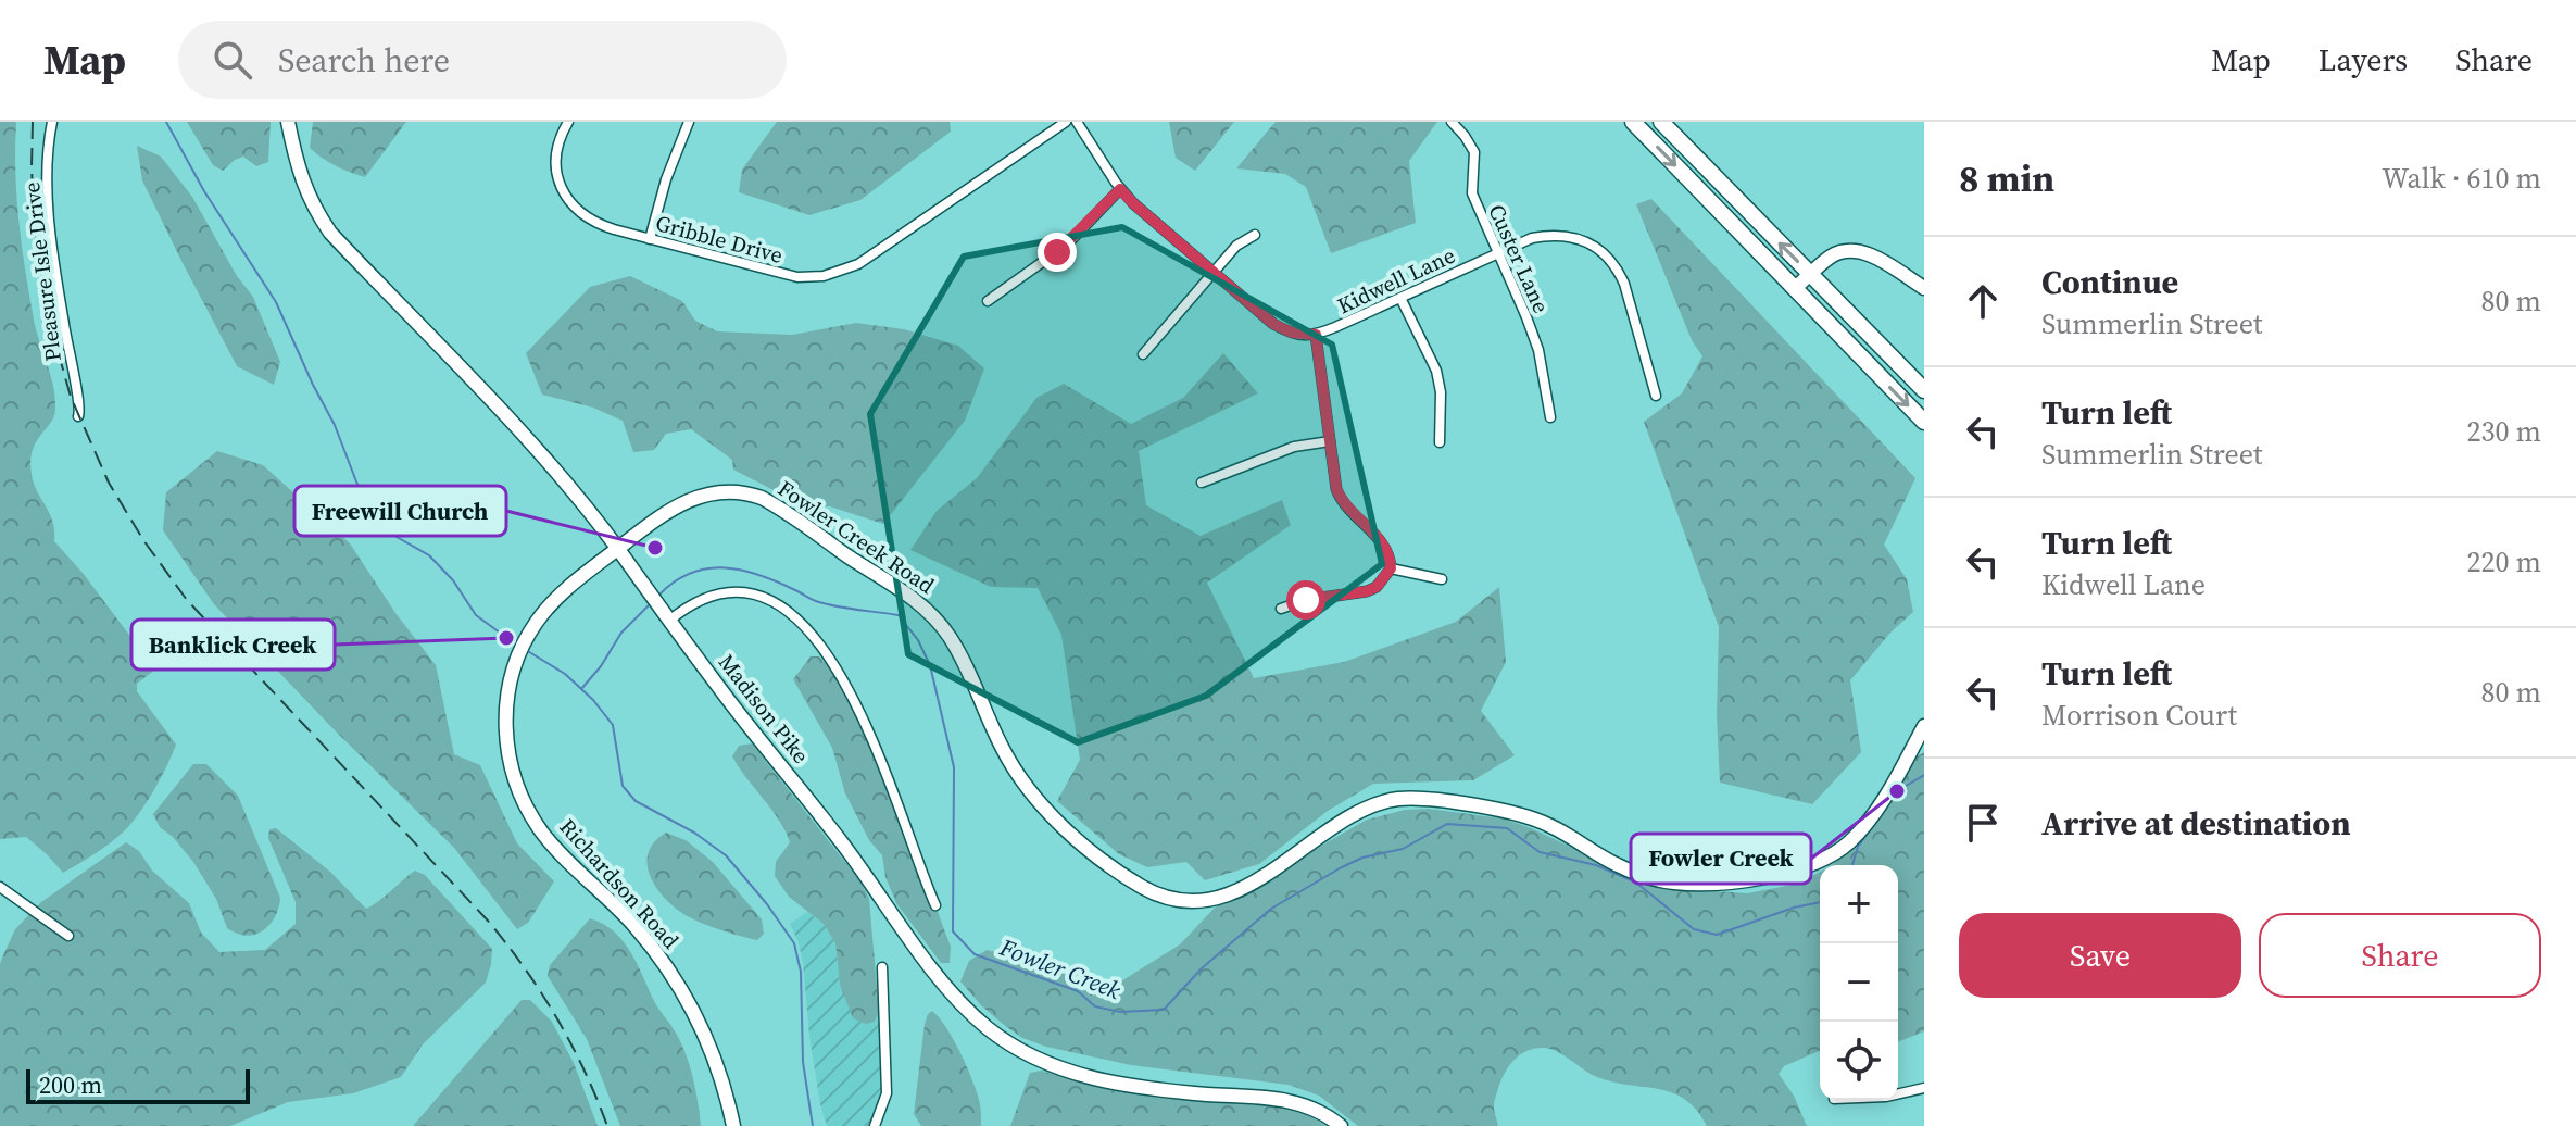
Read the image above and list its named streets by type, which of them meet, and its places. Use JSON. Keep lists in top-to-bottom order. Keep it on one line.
{"streets":{"main road":["Fowler Creek Road","Madison Pike","Richardson Road"],"street":["Gribble Drive","Custer Lane","Pleasure Isle Drive","Kidwell Lane"]},"crossings":[["Custer Lane","Kidwell Lane"],["Fowler Creek Road","Madison Pike"],["Fowler Creek Road","Richardson Road"],["Madison Pike","Richardson Road"]],"water":["Fowler Creek"],"places":["Freewill Church","Banklick Creek","Fowler Creek"],"scale_bar":"200 m","page":{"header":"Map","search":"Search here","nav":["Map","Layers","Share"],"heading":["8 min","Walk · 610 m"],"list":[["Continue","Summerlin Street","80 m"],["Turn left","Summerlin Street","230 m"],["Turn left","Kidwell Lane","220 m"],["Turn left","Morrison Court","80 m"],"Arrive at destination"],"map_buttons":["+","−"],"buttons":["Save","Share"],"scale":"200 m"}}
